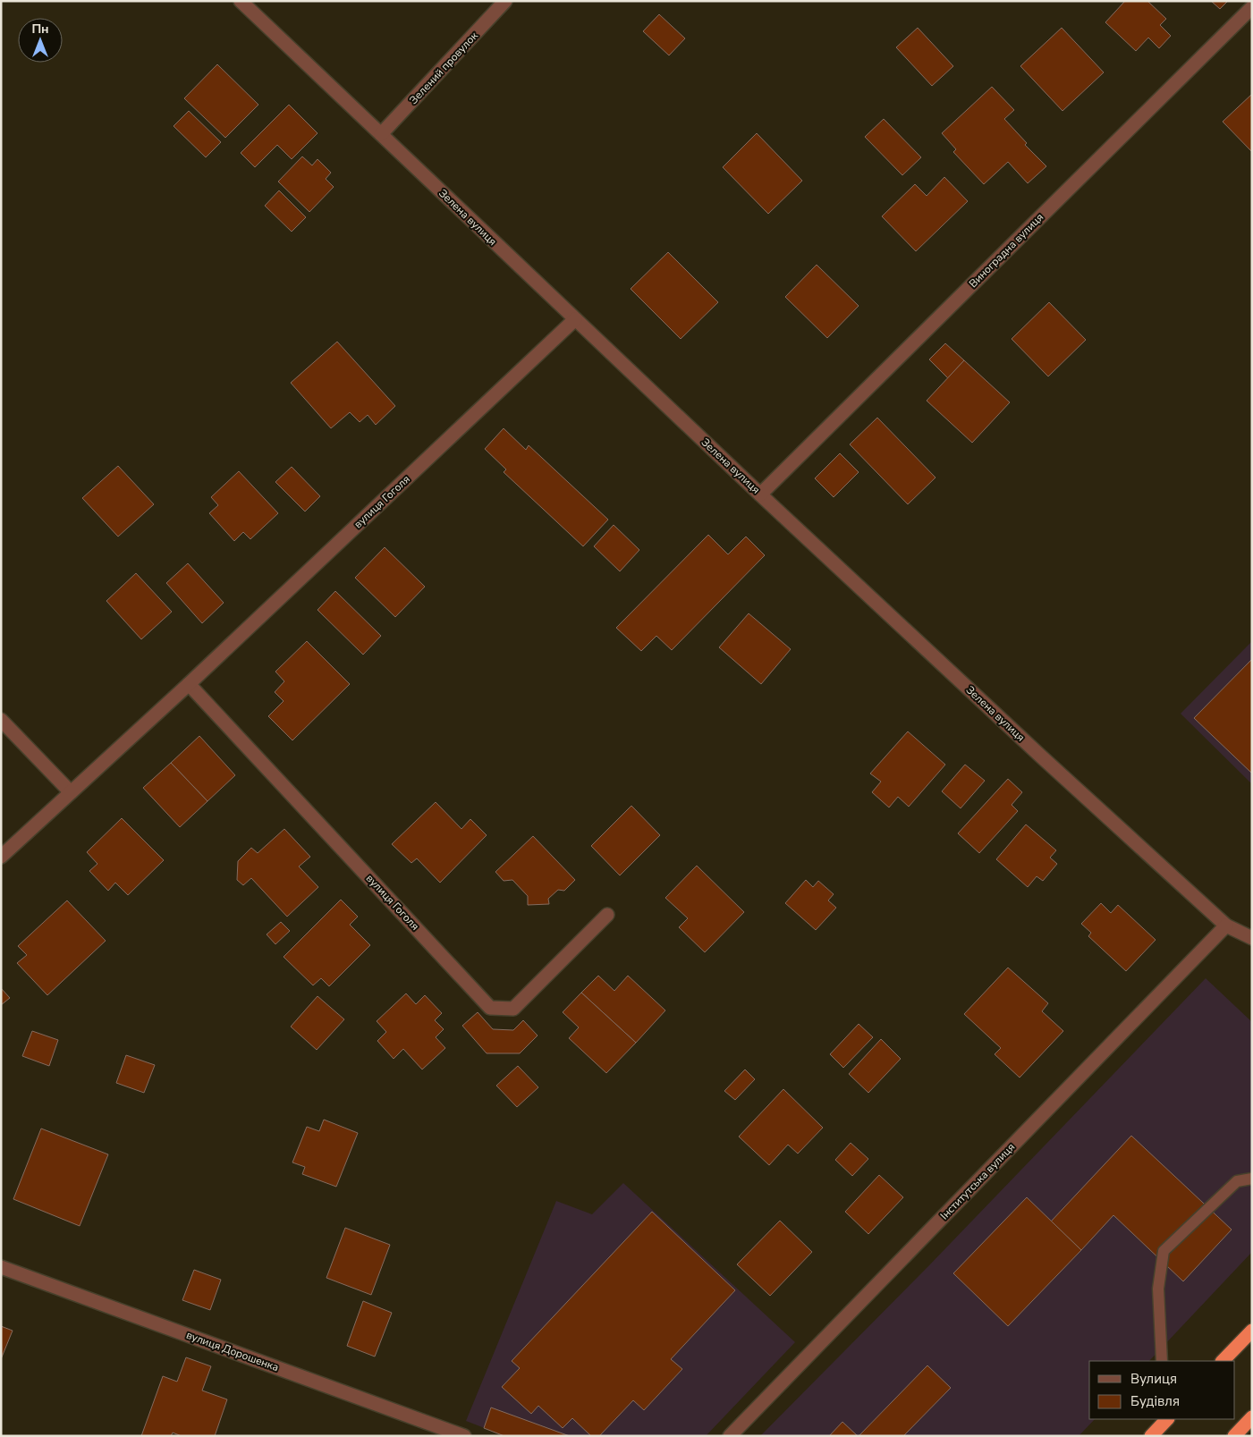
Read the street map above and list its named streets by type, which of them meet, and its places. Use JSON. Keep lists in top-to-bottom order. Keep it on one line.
{"streets":{"street":["Зелений провулок","Зелена вулиця","Виноградна вулиця","вулиця Гоголя","Інститутська вулиця","вулиця Дорошенка"]},"crossings":[["Зелений провулок","Зелена вулиця"],["Зелена вулиця","Виноградна вулиця"],["Зелена вулиця","вулиця Гоголя"],["Зелена вулиця","Інститутська вулиця"]],"legend":["Вулиця","Будівля"],"north":"top"}
